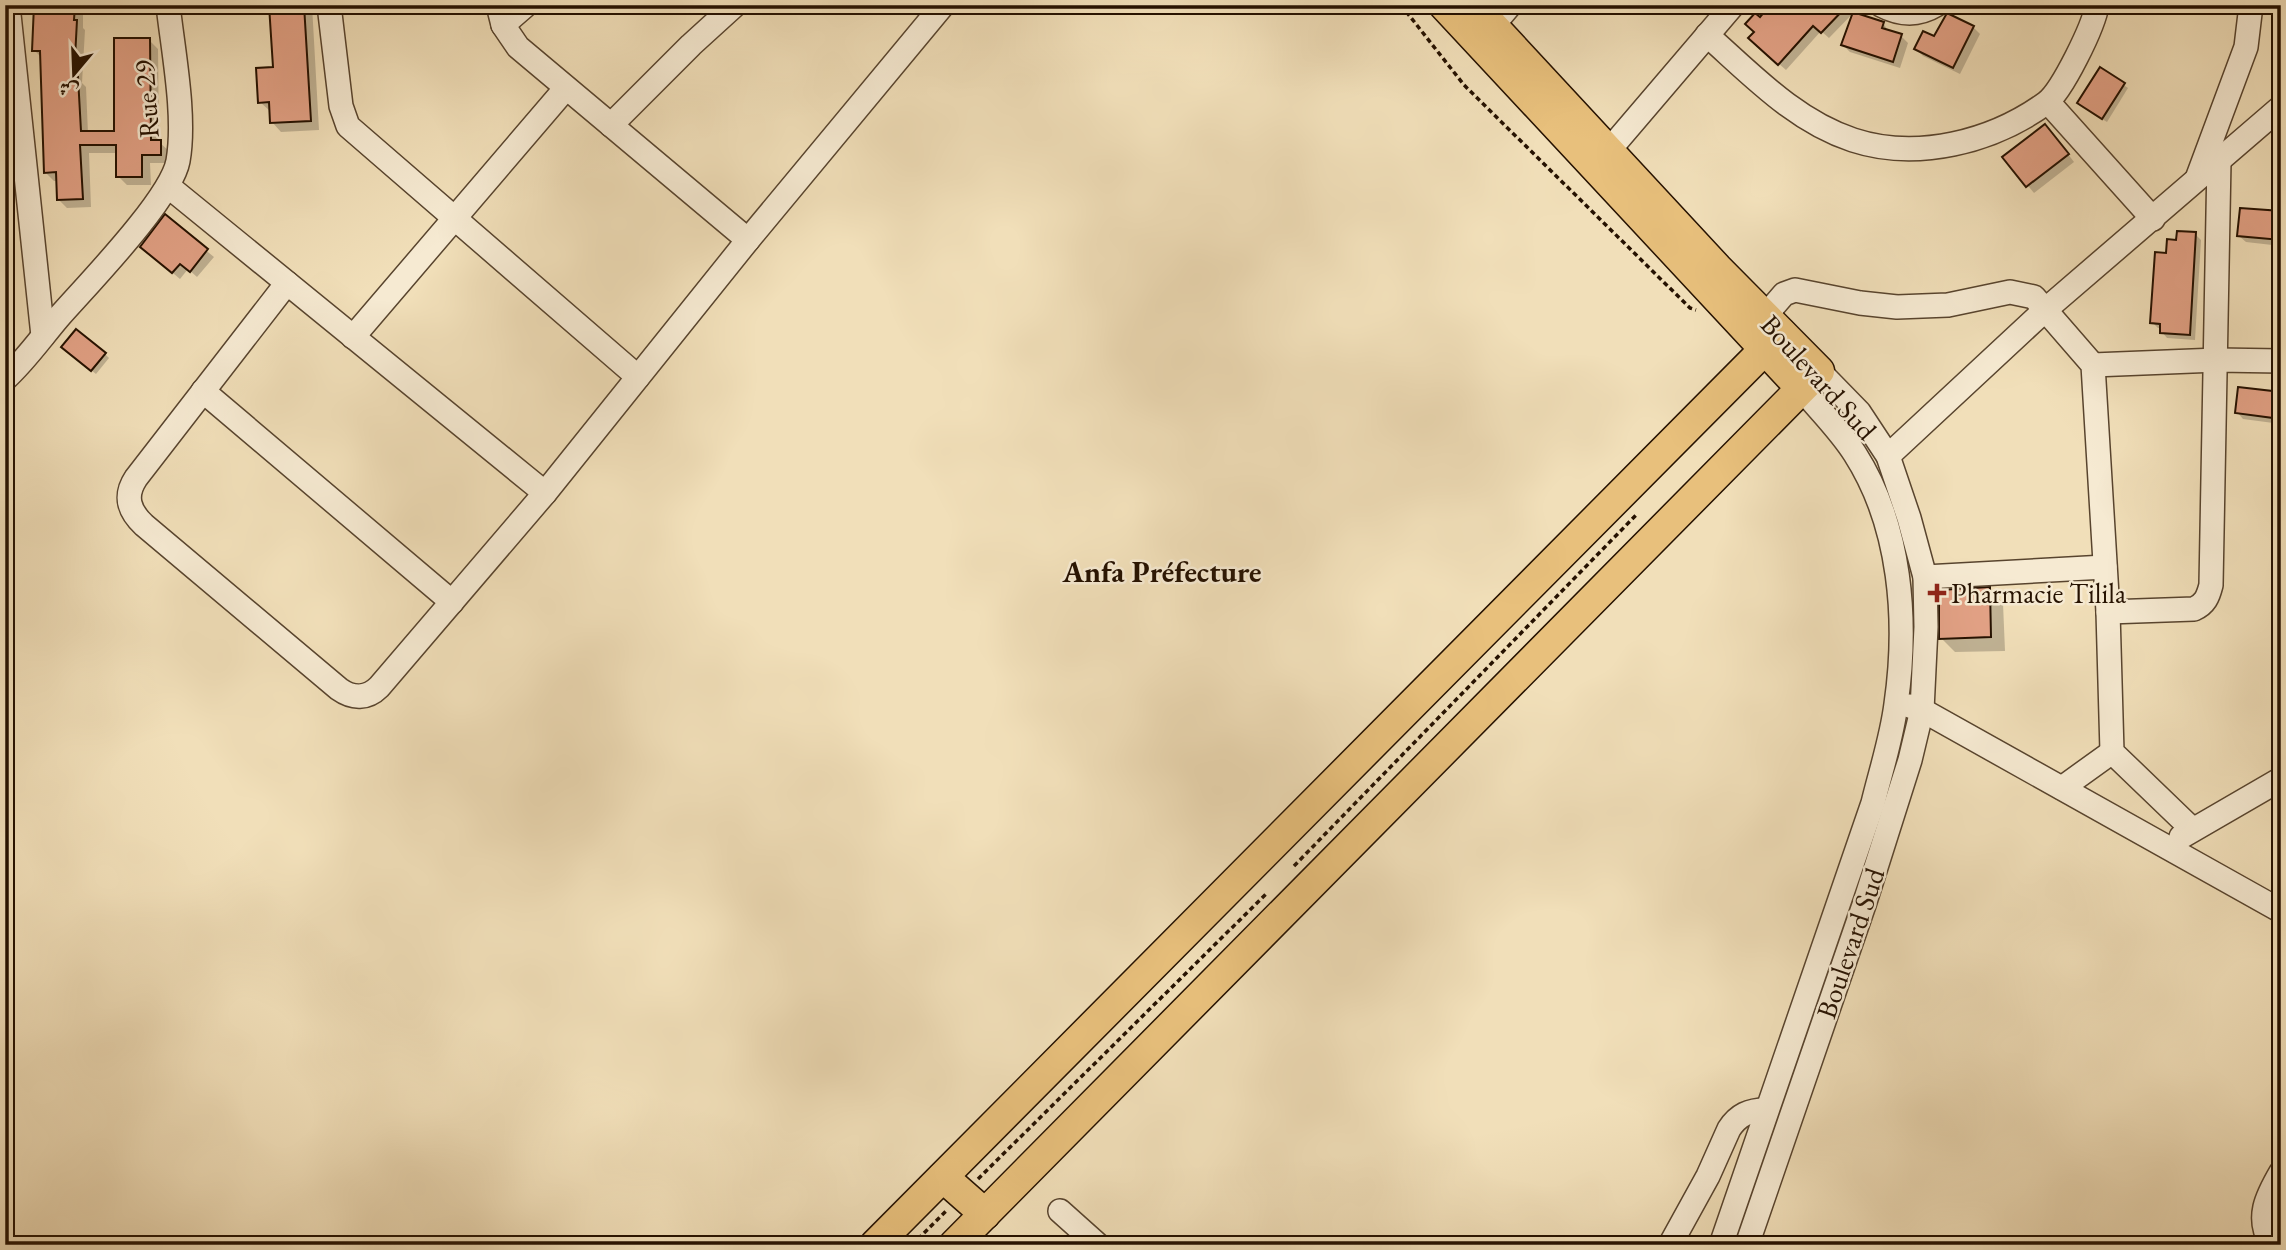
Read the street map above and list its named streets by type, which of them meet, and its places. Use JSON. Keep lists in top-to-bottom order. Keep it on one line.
{"streets":{"main road":["Boulevard Sud"],"street":["Rue 29"]},"districts":["Anfa Préfecture"],"places":{"health":["Pharmacie Tilila"]},"north":"bottom"}
